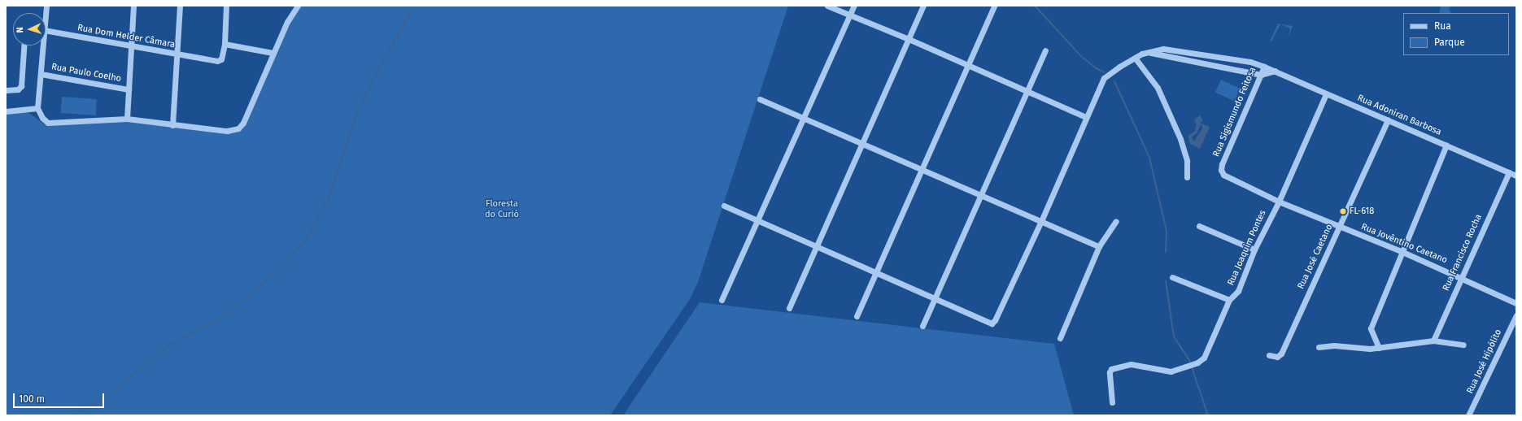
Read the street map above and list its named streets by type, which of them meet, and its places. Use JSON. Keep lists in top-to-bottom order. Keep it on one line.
{"streets":{"street":["Rua Dom Helder Câmara","Rua Paulo Coelho","Rua Sigismundo Feitosa","Rua Adoniran Barbosa","Rua Jovêntino Caetano","Rua Joaquim Pontes","Rua Francisco Rocha","Rua José Caetano","Rua José Hipólito"]},"crossings":[["Rua Sigismundo Feitosa","Rua Adoniran Barbosa"],["Rua Sigismundo Feitosa","Rua Jovêntino Caetano"],["Rua Adoniran Barbosa","Rua Joaquim Pontes"],["Rua Adoniran Barbosa","Rua Francisco Rocha"],["Rua Adoniran Barbosa","Rua José Caetano"],["Rua Jovêntino Caetano","Rua Joaquim Pontes"],["Rua Jovêntino Caetano","Rua Francisco Rocha"],["Rua Jovêntino Caetano","Rua José Caetano"]],"parks":["Floresta do Curió"],"places":["FL-618"],"legend":["Rua","Parque"],"scale_bar":"100 m","north":"left"}
